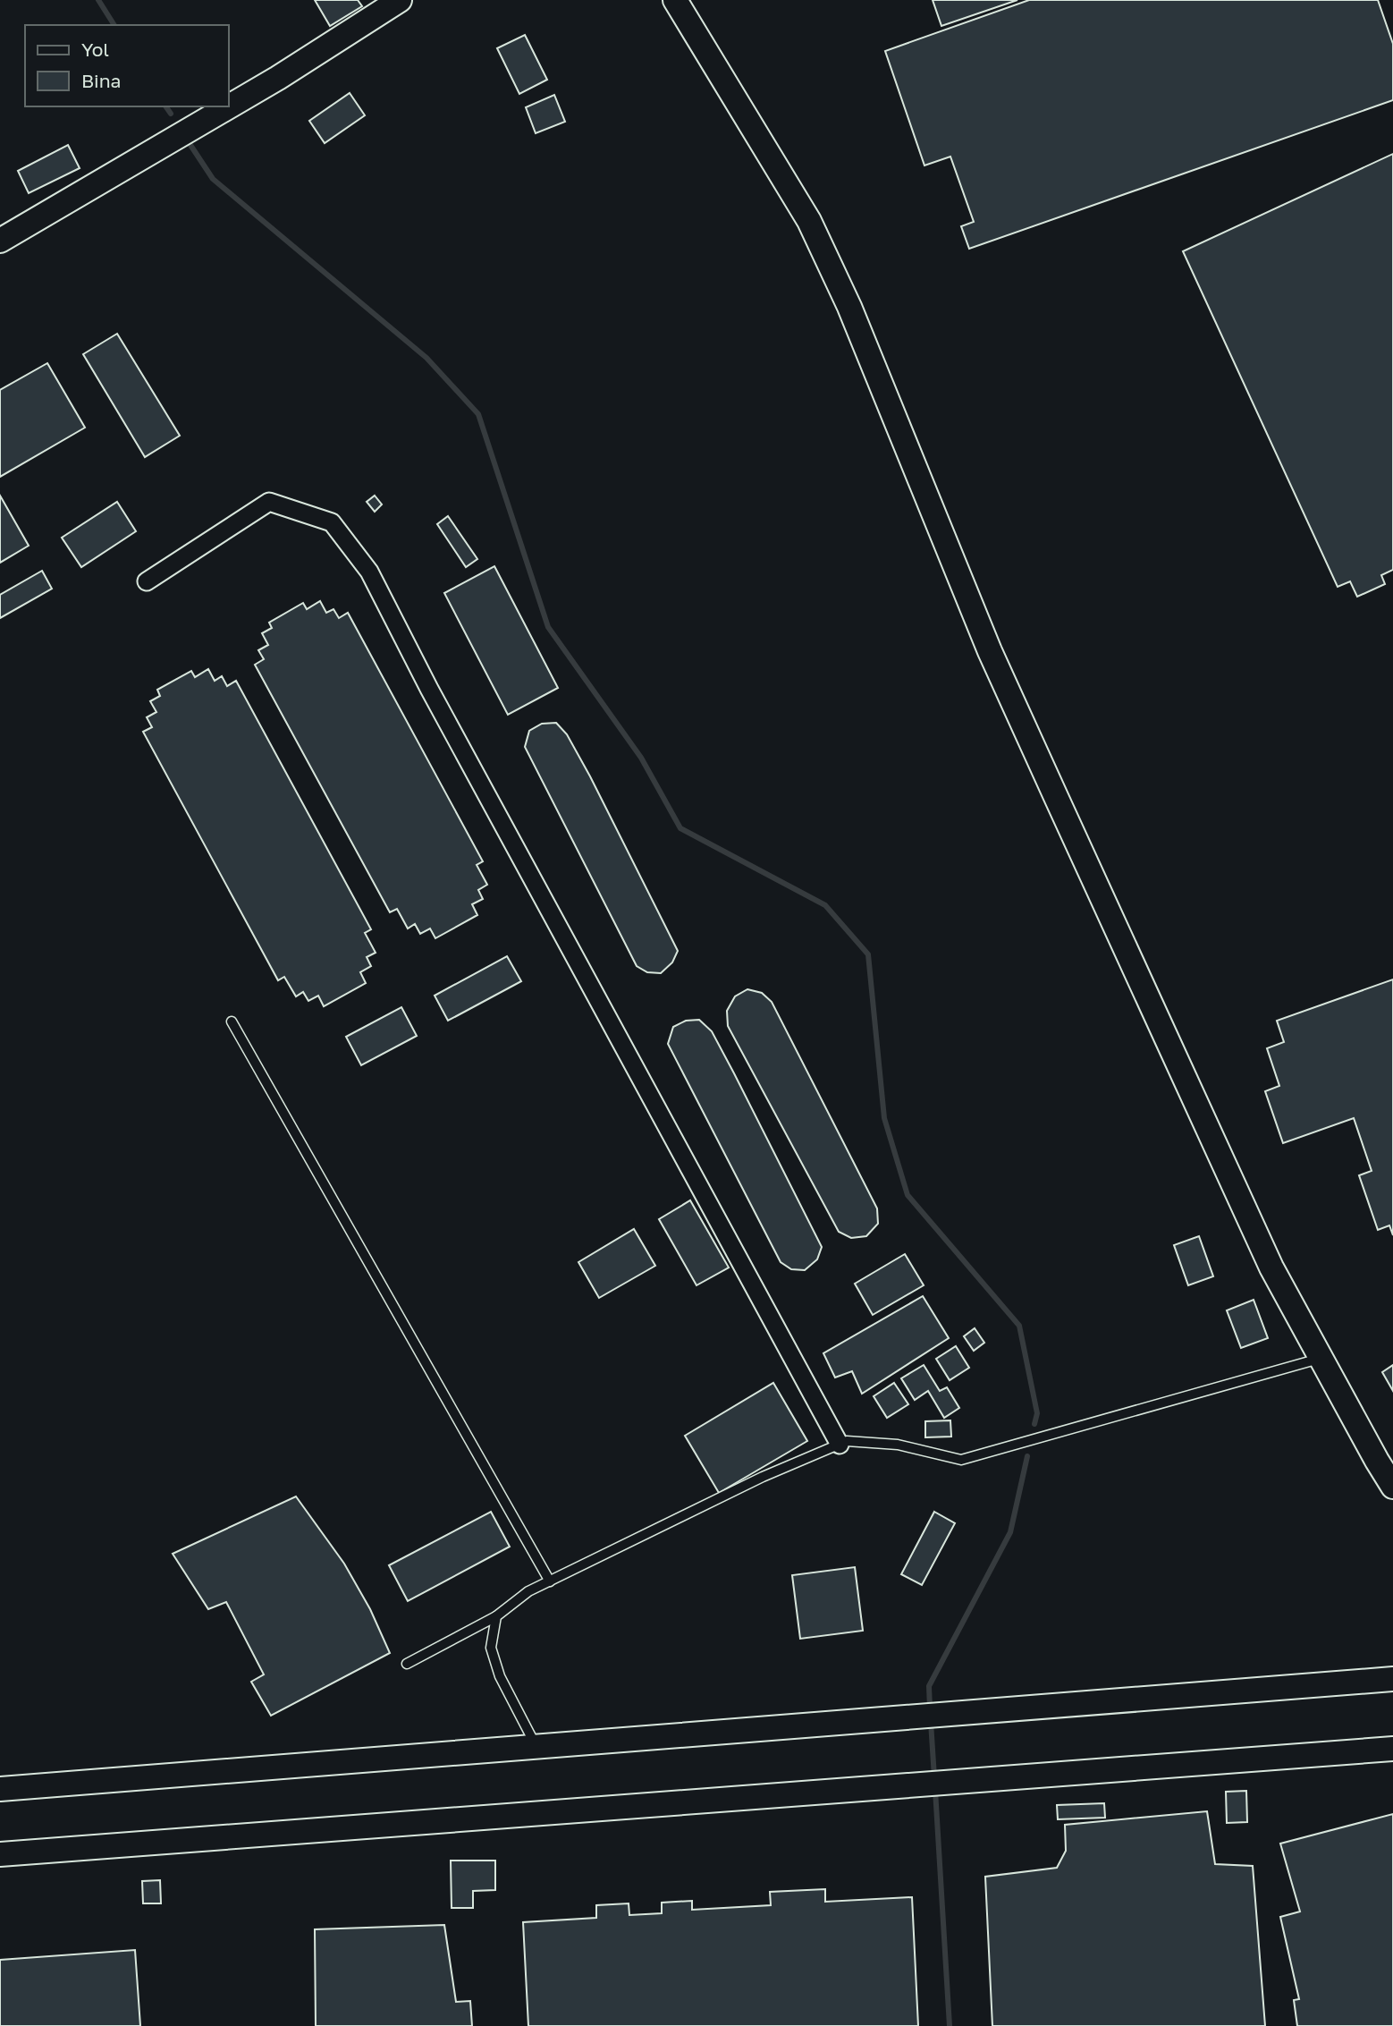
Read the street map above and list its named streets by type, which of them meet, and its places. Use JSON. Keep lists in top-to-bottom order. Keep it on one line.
{"legend":["Yol","Bina"]}
